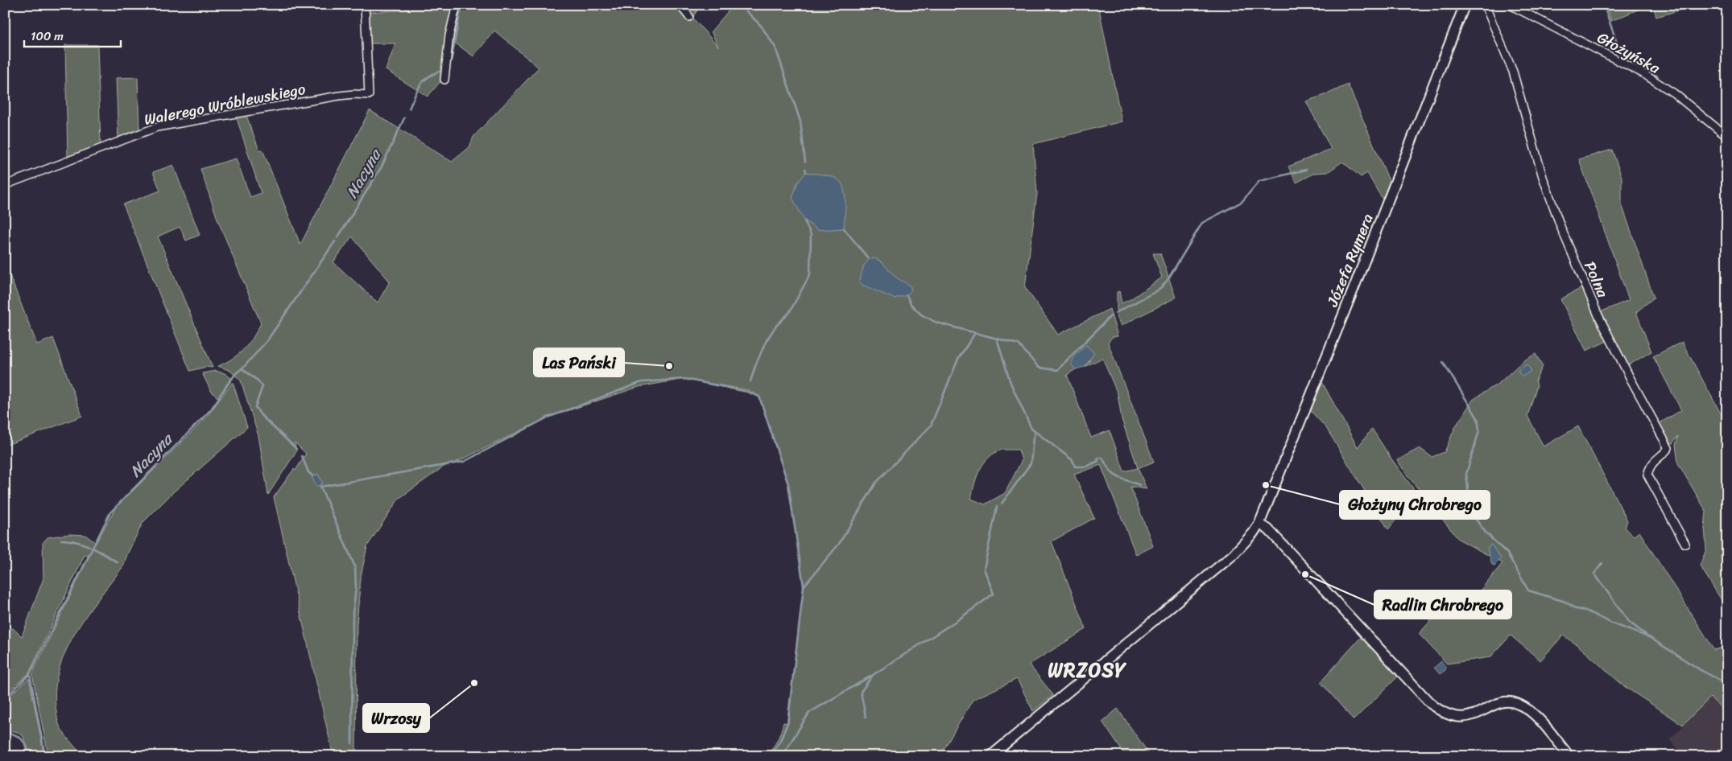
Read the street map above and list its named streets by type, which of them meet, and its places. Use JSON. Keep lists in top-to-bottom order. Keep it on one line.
{"streets":{"street":["Głożyńska","Walerego Wróblewskiego","Józefa Rymera","Polna"]},"districts":["WRZOSY"],"water":["Nacyna"],"places":["Las Pański","Głożyny Chrobrego","Radlin Chrobrego","Wrzosy"],"scale_bar":"100 m"}
